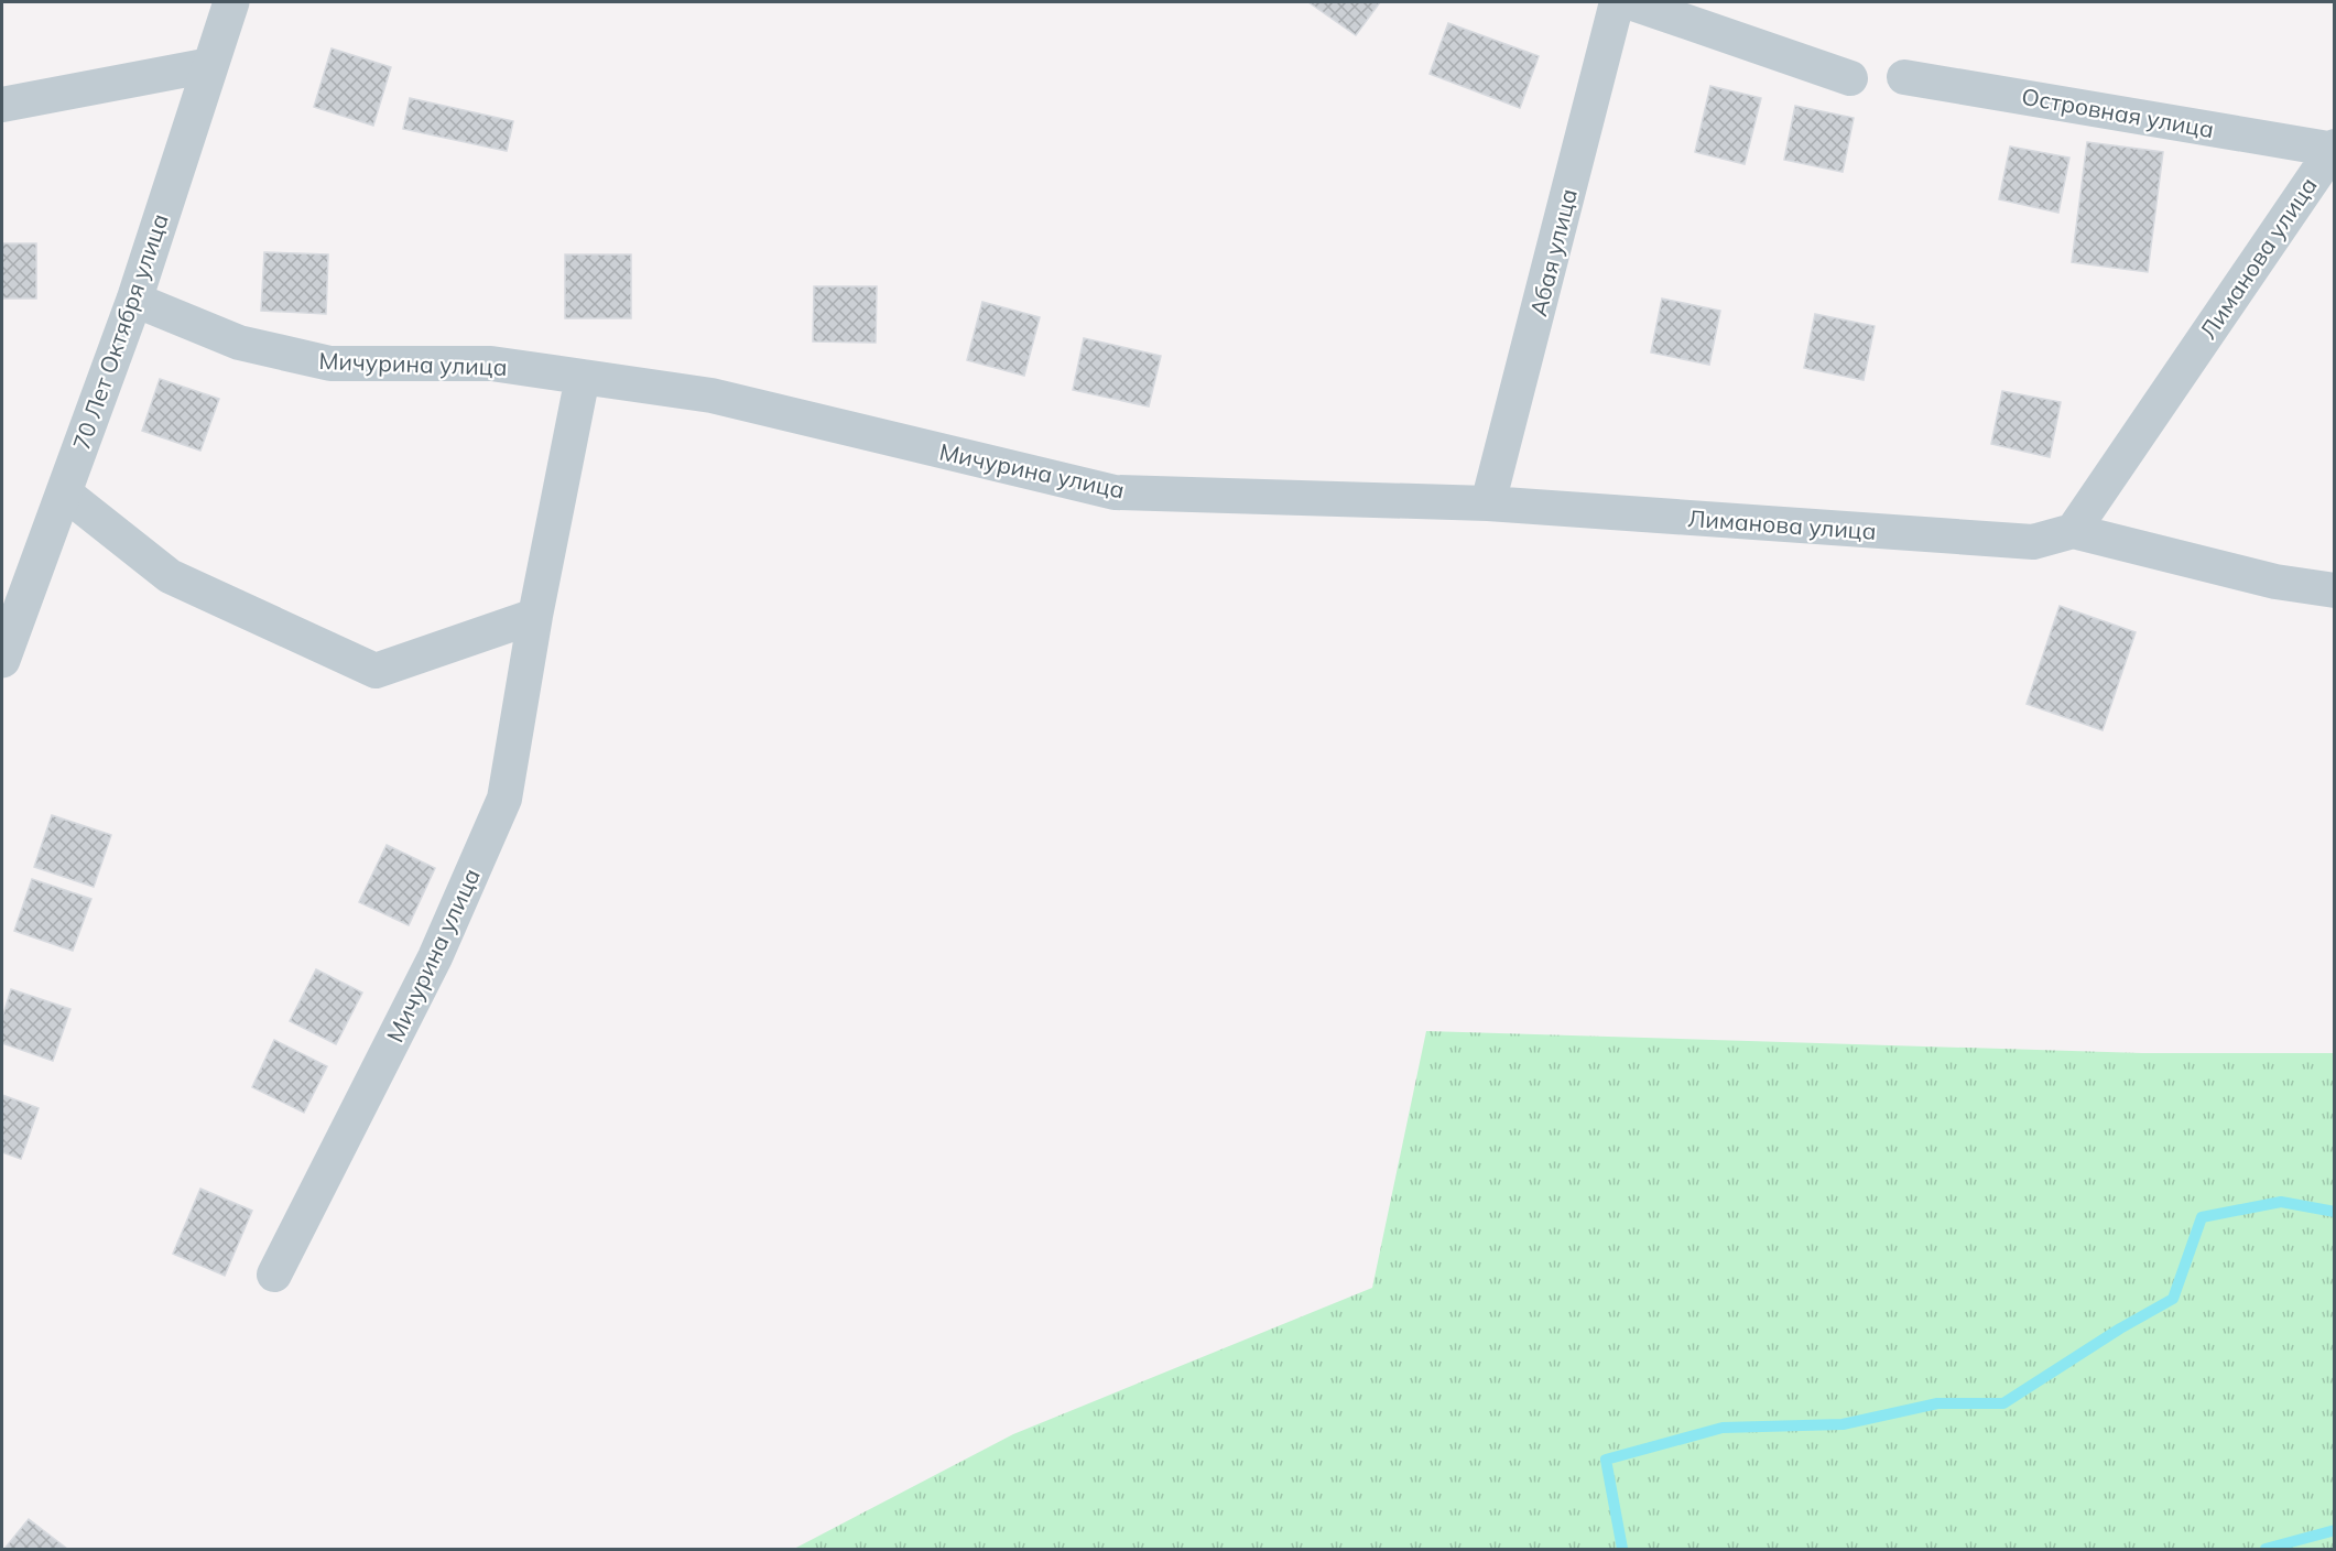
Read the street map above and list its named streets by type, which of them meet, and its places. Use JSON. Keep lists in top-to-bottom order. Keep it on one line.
{"streets":{"street":["Островная улица","Абая улица","Лиманова улица","70 Лет Октября улица","Мичурина улица"]},"crossings":[["Островная улица","Лиманова улица"],["Абая улица","Лиманова улица"],["Абая улица","Мичурина улица"],["Лиманова улица","Мичурина улица"],["70 Лет Октября улица","Мичурина улица"]]}
